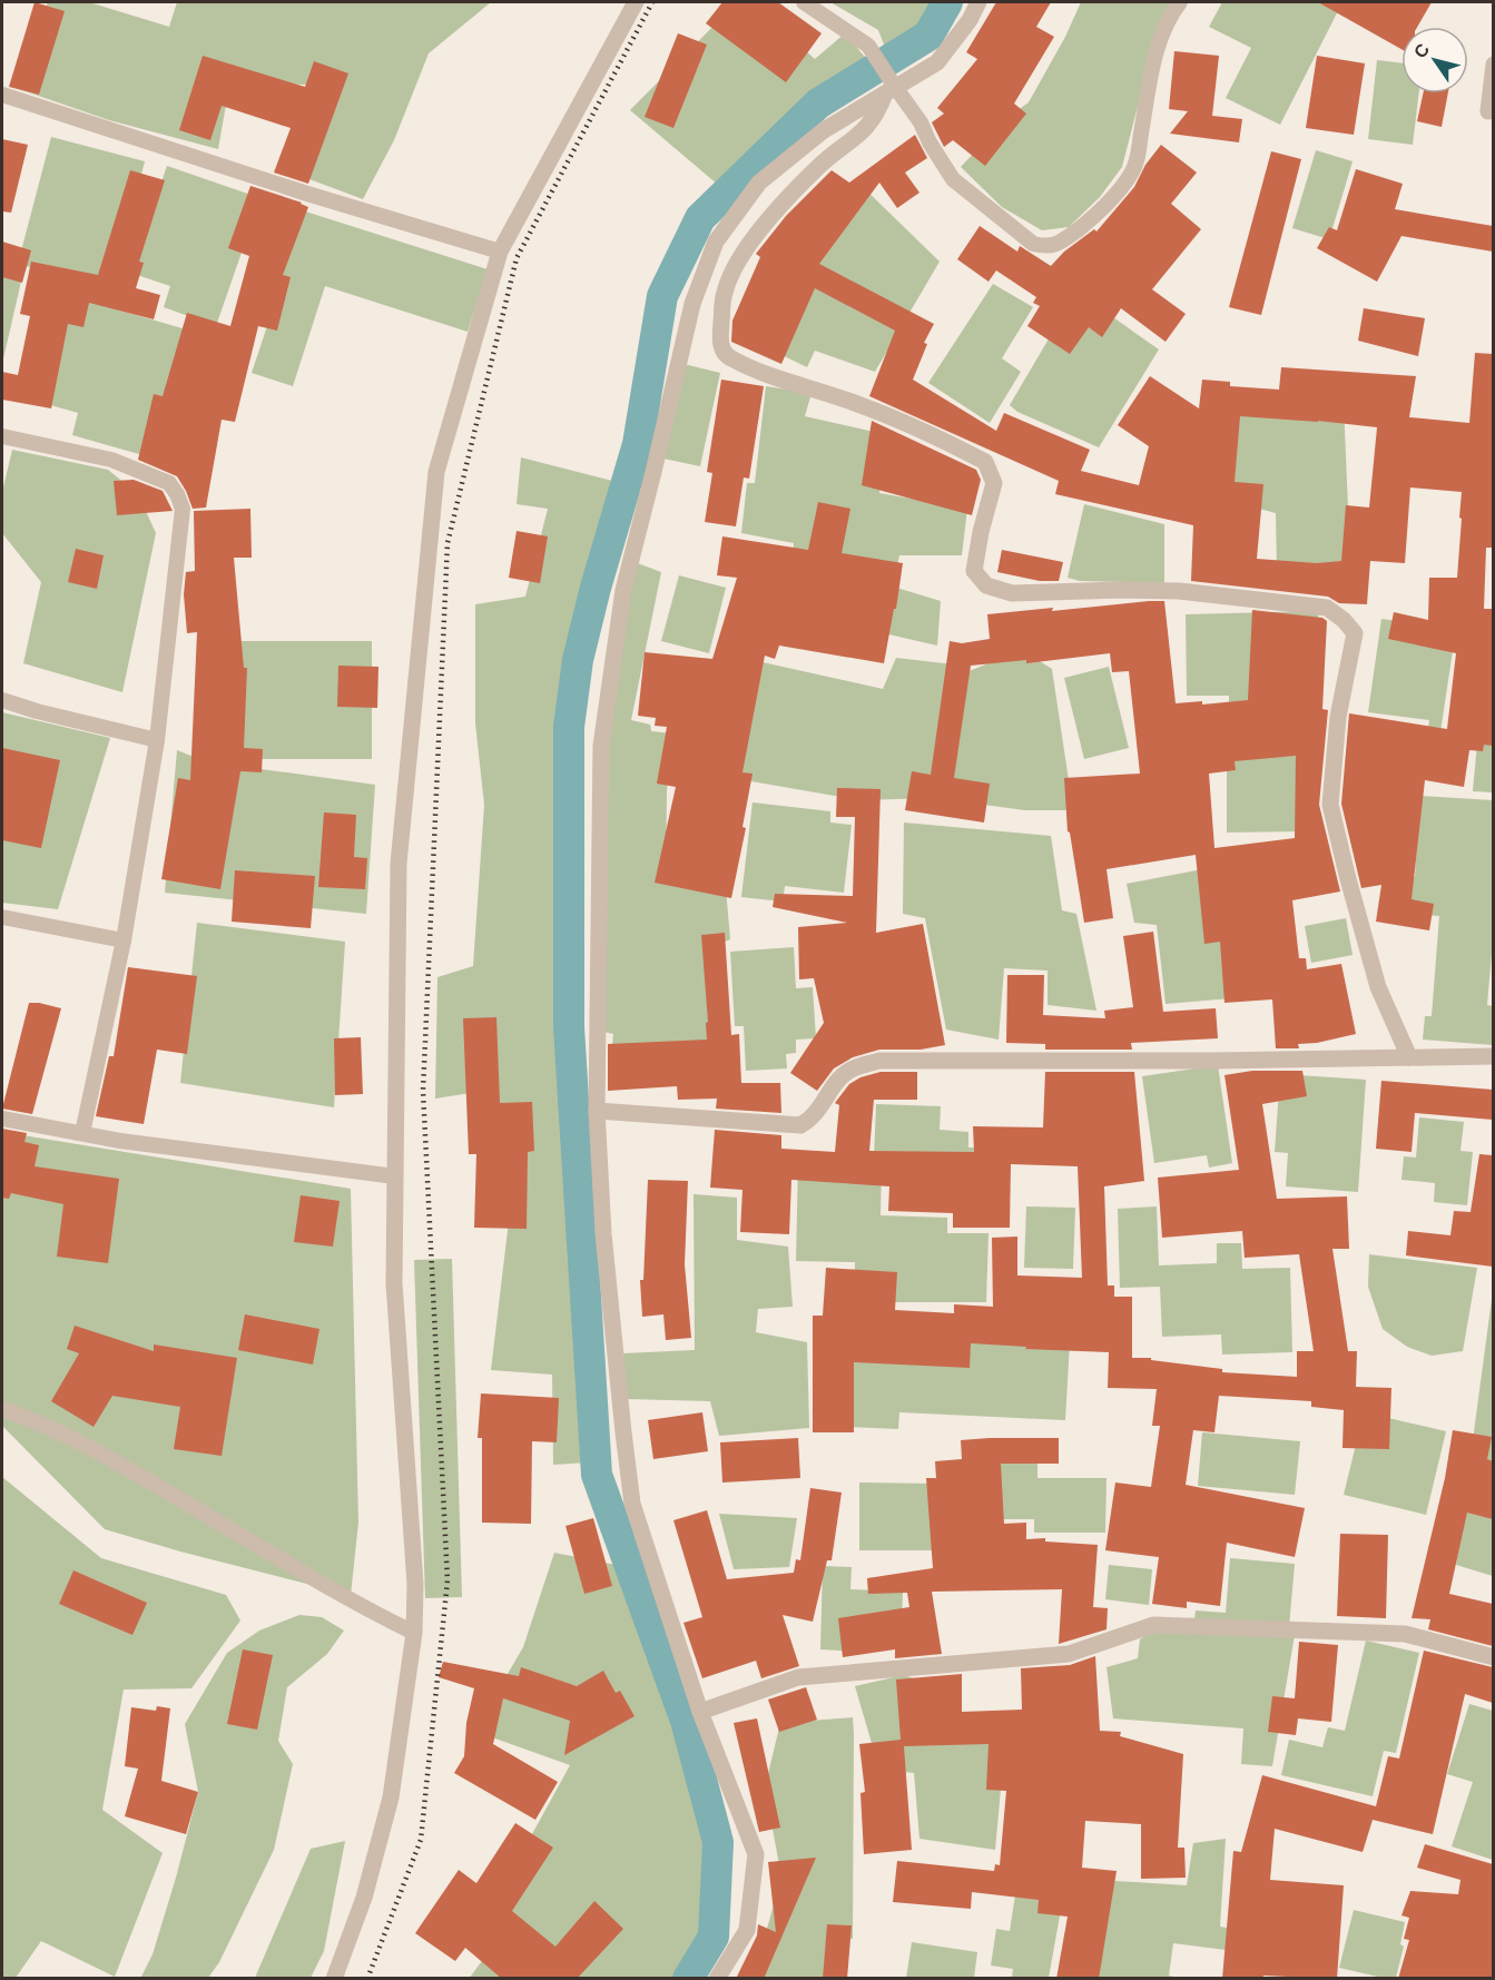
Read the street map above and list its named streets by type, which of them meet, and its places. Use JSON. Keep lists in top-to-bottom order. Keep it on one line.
{"north":"top left"}
